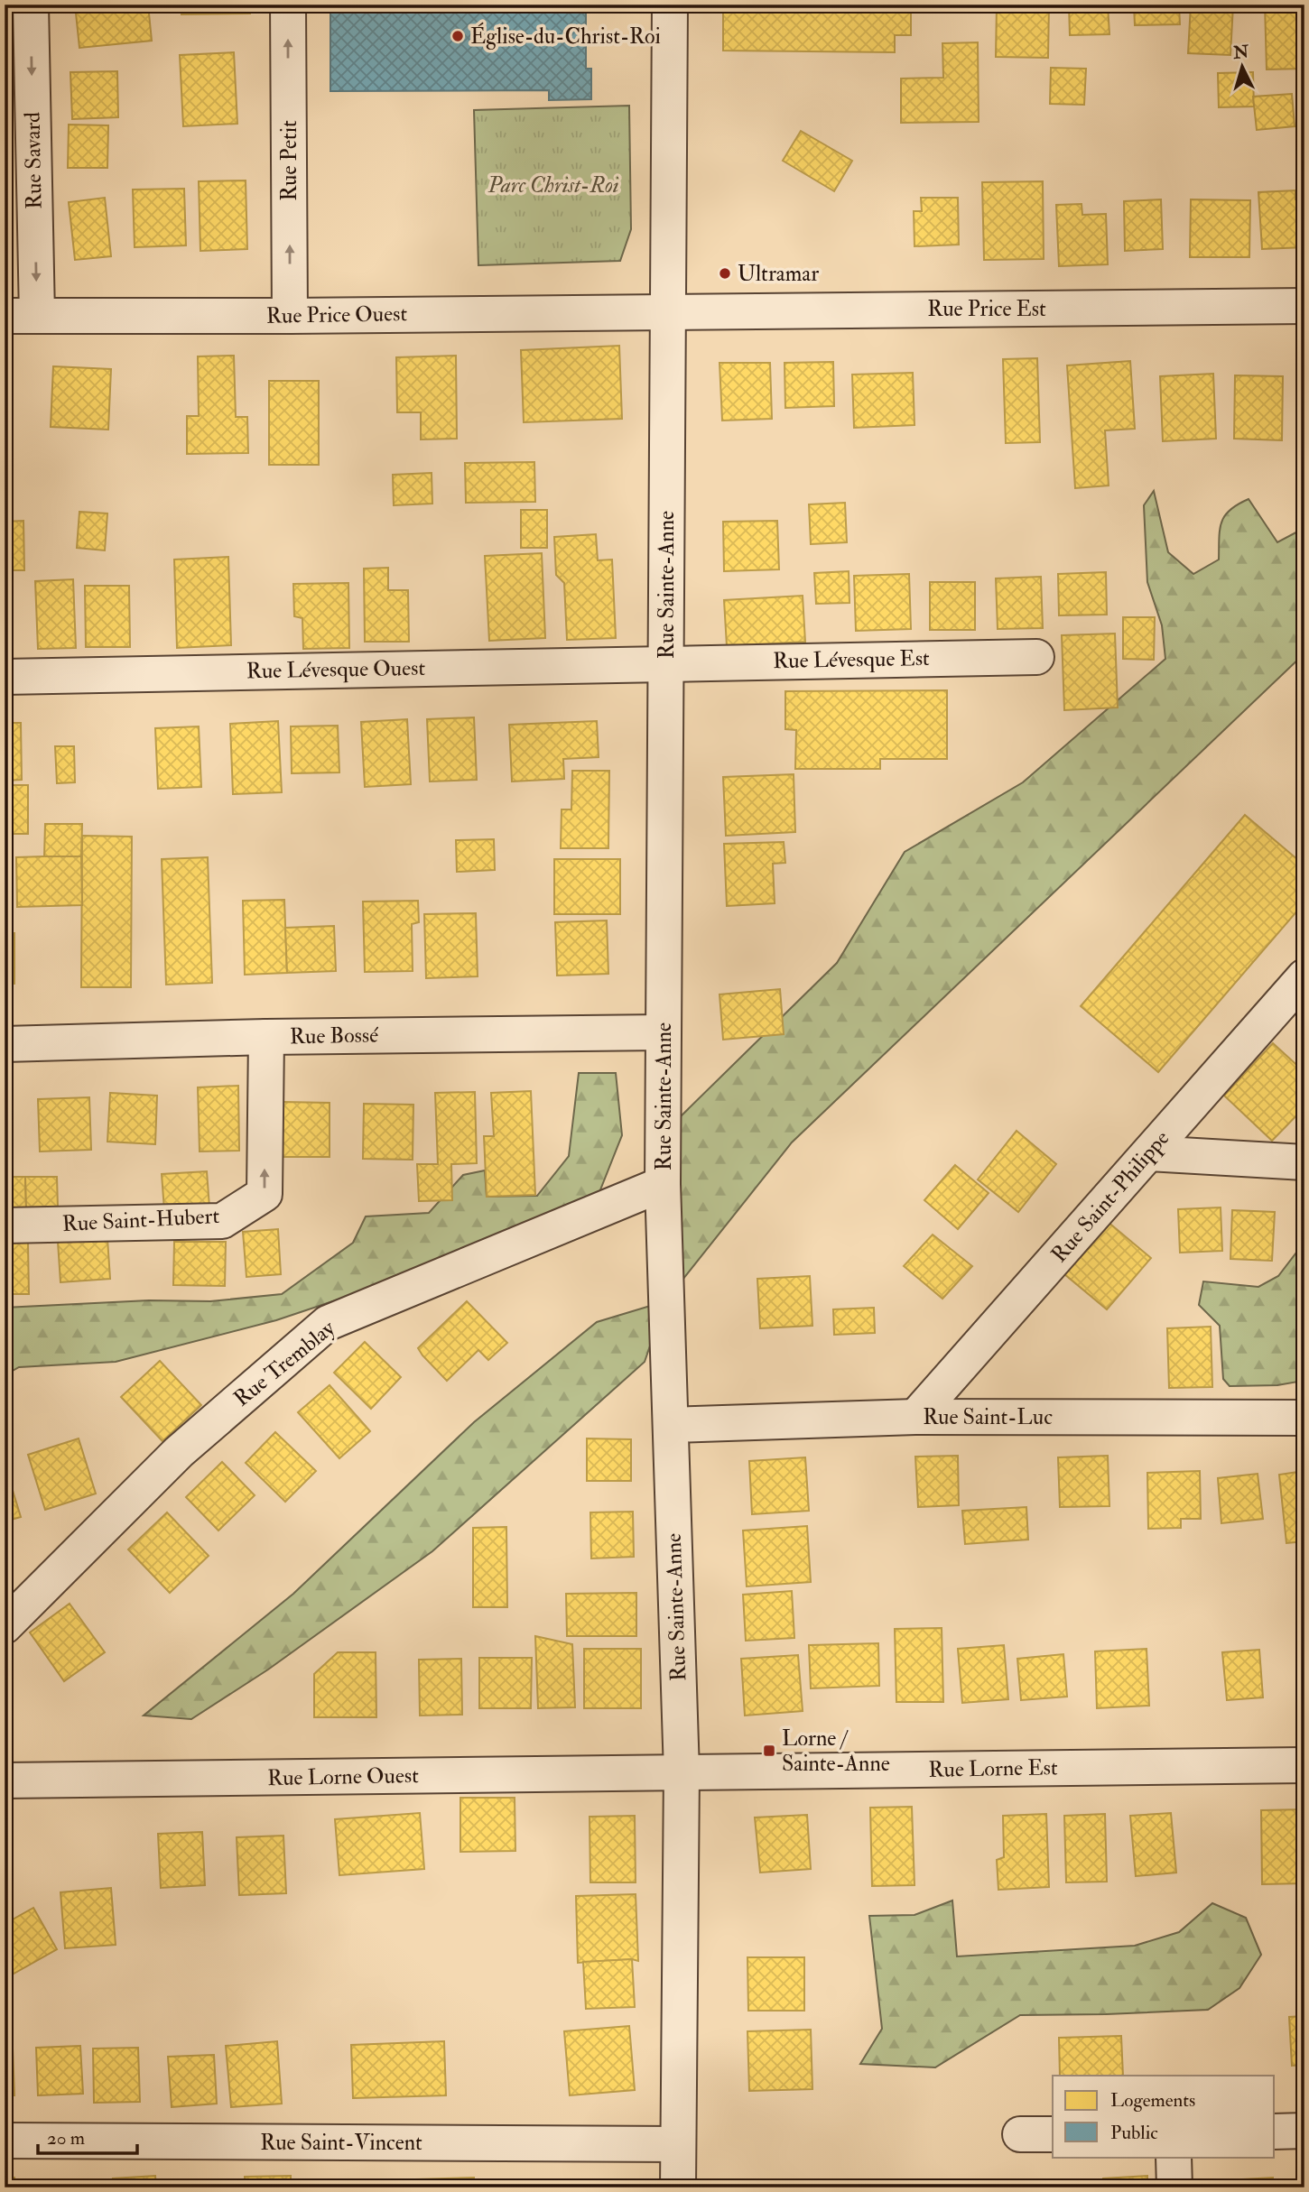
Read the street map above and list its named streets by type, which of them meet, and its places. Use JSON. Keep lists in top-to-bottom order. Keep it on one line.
{"streets":{"street":["Rue Savard","Rue Petit","Rue Price Est","Rue Price Ouest","Rue Sainte-Anne","Rue Lévesque Est","Rue Lévesque Ouest","Rue Bossé","Rue Saint-Philippe","Rue Saint-Hubert","Rue Tremblay","Rue Saint-Luc","Rue Lorne Est","Rue Lorne Ouest","Rue Saint-Vincent"]},"crossings":[["Rue Savard","Rue Price Ouest"],["Rue Petit","Rue Price Ouest"],["Rue Price Est","Rue Price Ouest"],["Rue Price Est","Rue Sainte-Anne"],["Rue Price Ouest","Rue Sainte-Anne"],["Rue Sainte-Anne","Rue Lévesque Est"],["Rue Sainte-Anne","Rue Lévesque Ouest"],["Rue Sainte-Anne","Rue Bossé"],["Rue Sainte-Anne","Rue Tremblay"],["Rue Sainte-Anne","Rue Saint-Luc"],["Rue Sainte-Anne","Rue Lorne Est"],["Rue Sainte-Anne","Rue Lorne Ouest"],["Rue Sainte-Anne","Rue Saint-Vincent"],["Rue Lévesque Est","Rue Lévesque Ouest"],["Rue Bossé","Rue Saint-Hubert"],["Rue Saint-Philippe","Rue Saint-Luc"],["Rue Lorne Est","Rue Lorne Ouest"]],"one_way":["Rue Savard","Rue Petit"],"parks":["Parc Christ-Roi"],"places":{"other":["Église-du-Christ-Roi","Ultramar"],"transit":["Lorne / Sainte-Anne"]},"legend":["Logements","Public"],"scale_bar":"20 m","north":"top"}
